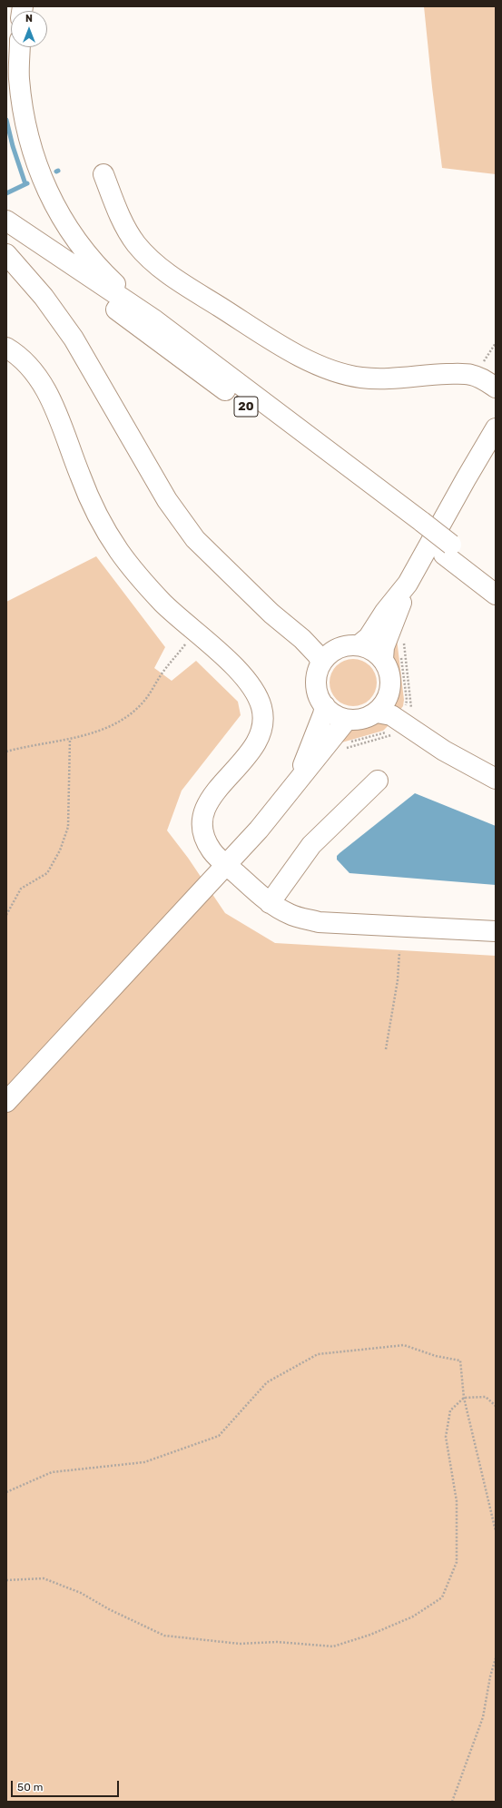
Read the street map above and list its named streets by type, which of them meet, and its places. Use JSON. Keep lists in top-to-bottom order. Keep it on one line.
{"streets":{"main road":["20"]},"scale_bar":"50 m","north":"top"}
